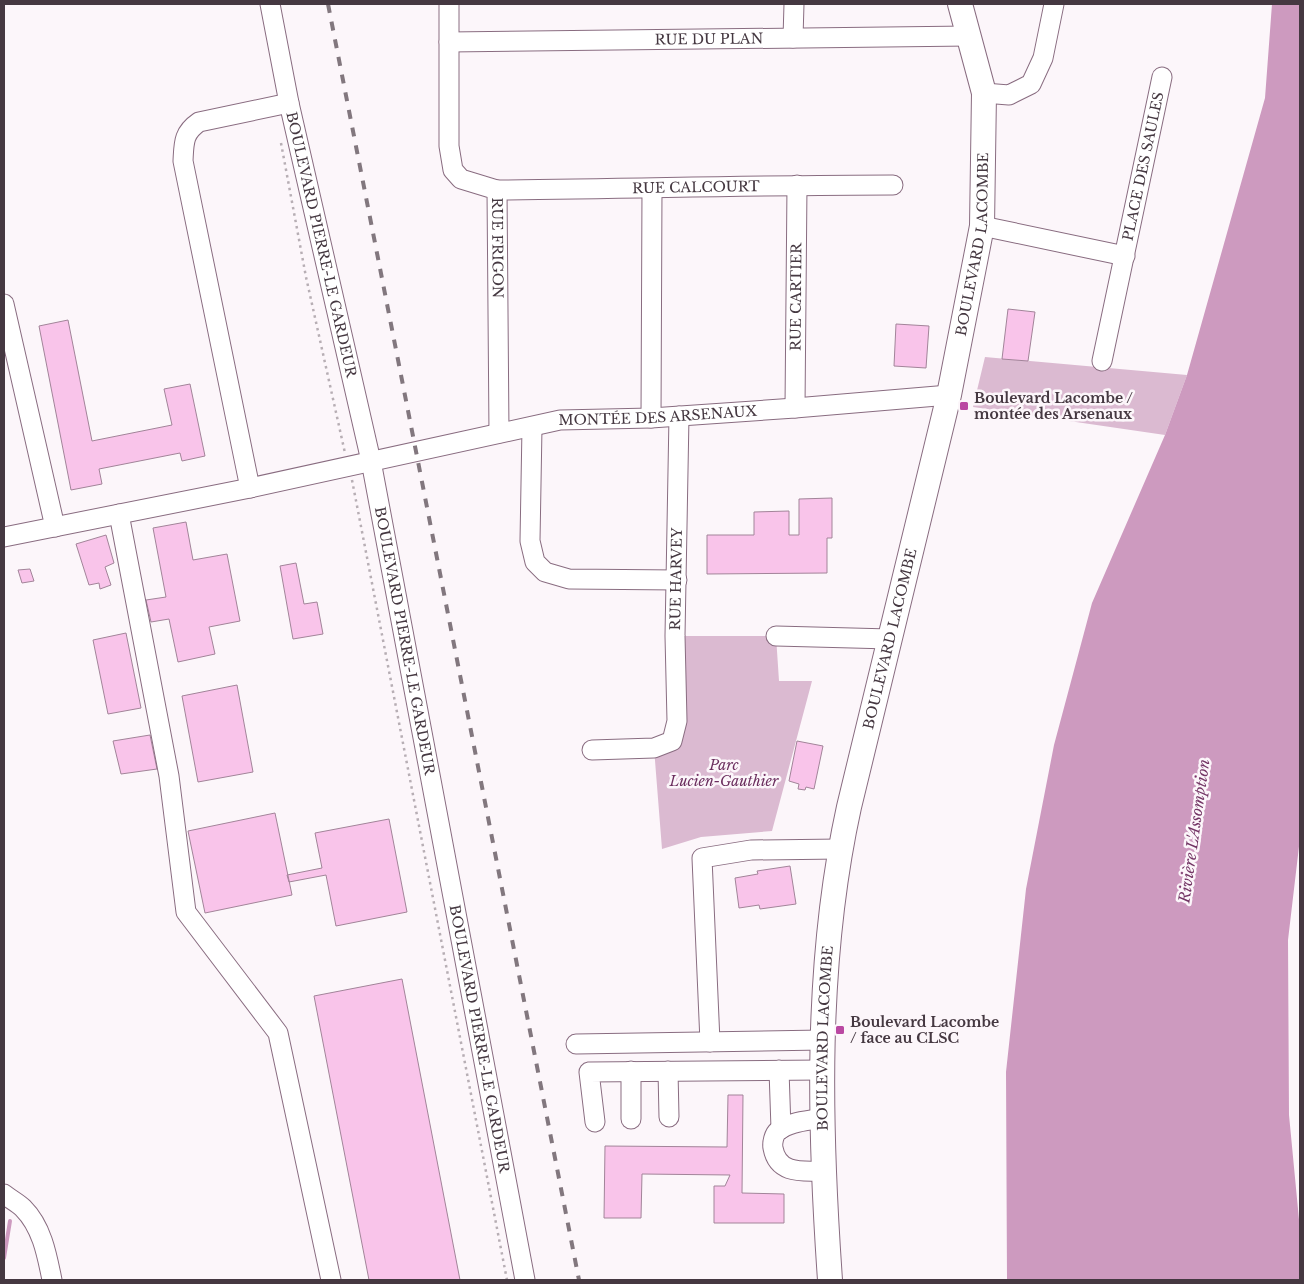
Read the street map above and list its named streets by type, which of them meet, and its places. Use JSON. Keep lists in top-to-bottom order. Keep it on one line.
{"streets":{"main road":["BOULEVARD LACOMBE"],"street":["RUE DU PLAN","PLACE DES SAULES","RUE CALCOURT","BOULEVARD PIERRE-LE GARDEUR","RUE FRIGON","RUE CARTIER","MONTÉE DES ARSENAUX","RUE HARVEY"]},"crossings":[["RUE DU PLAN","BOULEVARD LACOMBE"],["RUE DU PLAN","RUE FRIGON"],["PLACE DES SAULES","BOULEVARD LACOMBE"],["RUE CALCOURT","RUE FRIGON"],["RUE CALCOURT","RUE CARTIER"],["BOULEVARD LACOMBE","MONTÉE DES ARSENAUX"],["BOULEVARD PIERRE-LE GARDEUR","MONTÉE DES ARSENAUX"],["RUE FRIGON","MONTÉE DES ARSENAUX"],["RUE CARTIER","MONTÉE DES ARSENAUX"],["MONTÉE DES ARSENAUX","RUE HARVEY"]],"water":["Rivière L'Assomption"],"parks":["Parc Lucien-Gauthier"],"places":{"transit":["Boulevard Lacombe / montée des Arsenaux","Boulevard Lacombe / face au CLSC"]}}
